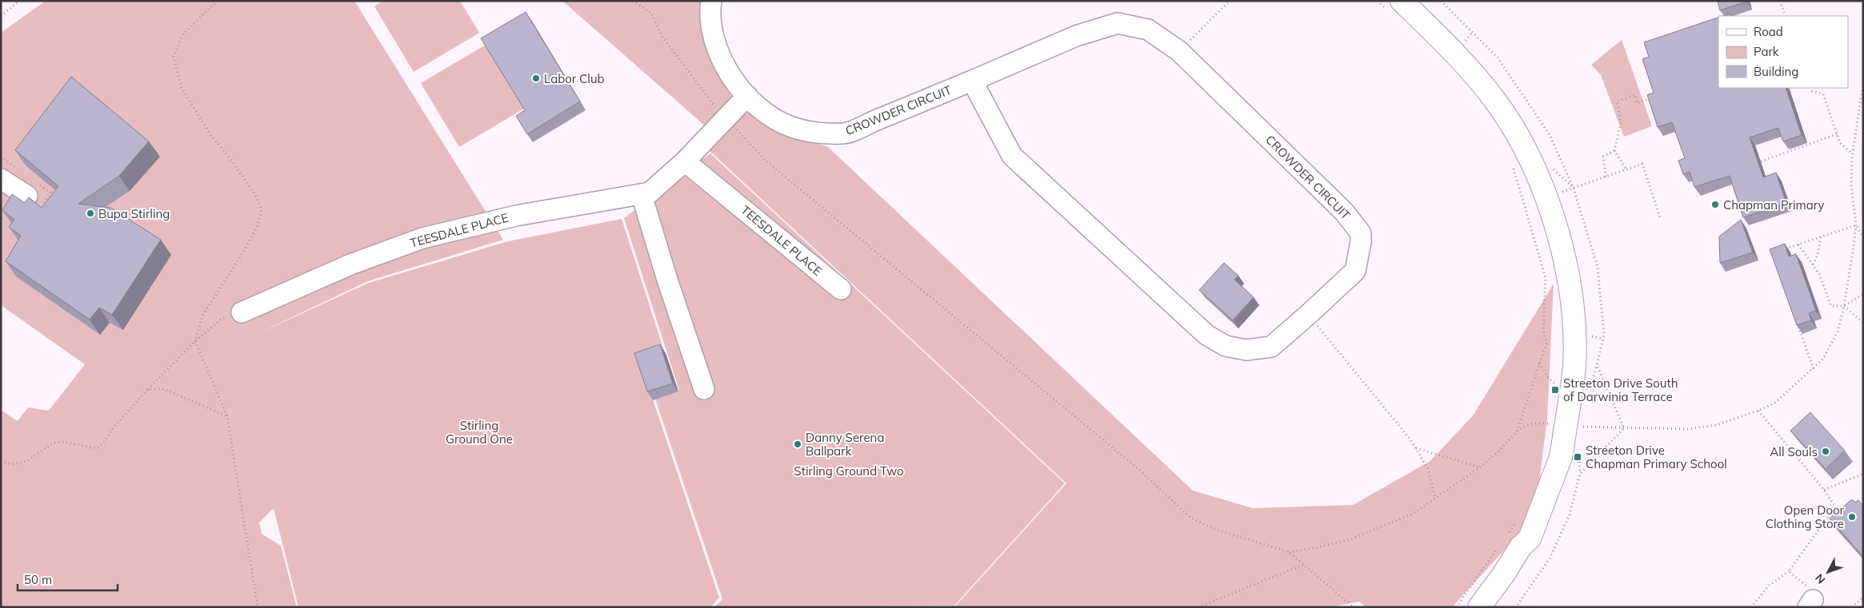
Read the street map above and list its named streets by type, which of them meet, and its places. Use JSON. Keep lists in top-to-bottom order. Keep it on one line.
{"streets":{"street":["CROWDER CIRCUIT","TEESDALE PLACE"]},"crossings":[["CROWDER CIRCUIT","TEESDALE PLACE"]],"parks":["Stirling Ground One","Stirling Ground Two"],"places":{"other":["Labor Club","Chapman Primary","Bupa Stirling","Danny Serena Ballpark","All Souls","Open Door Clothing Store"],"transit":["Streeton Drive South of Darwinia Terrace","Streeton Drive Chapman Primary School"]},"legend":["Road","Park","Building"],"scale_bar":"50 m","north":"bottom left"}
